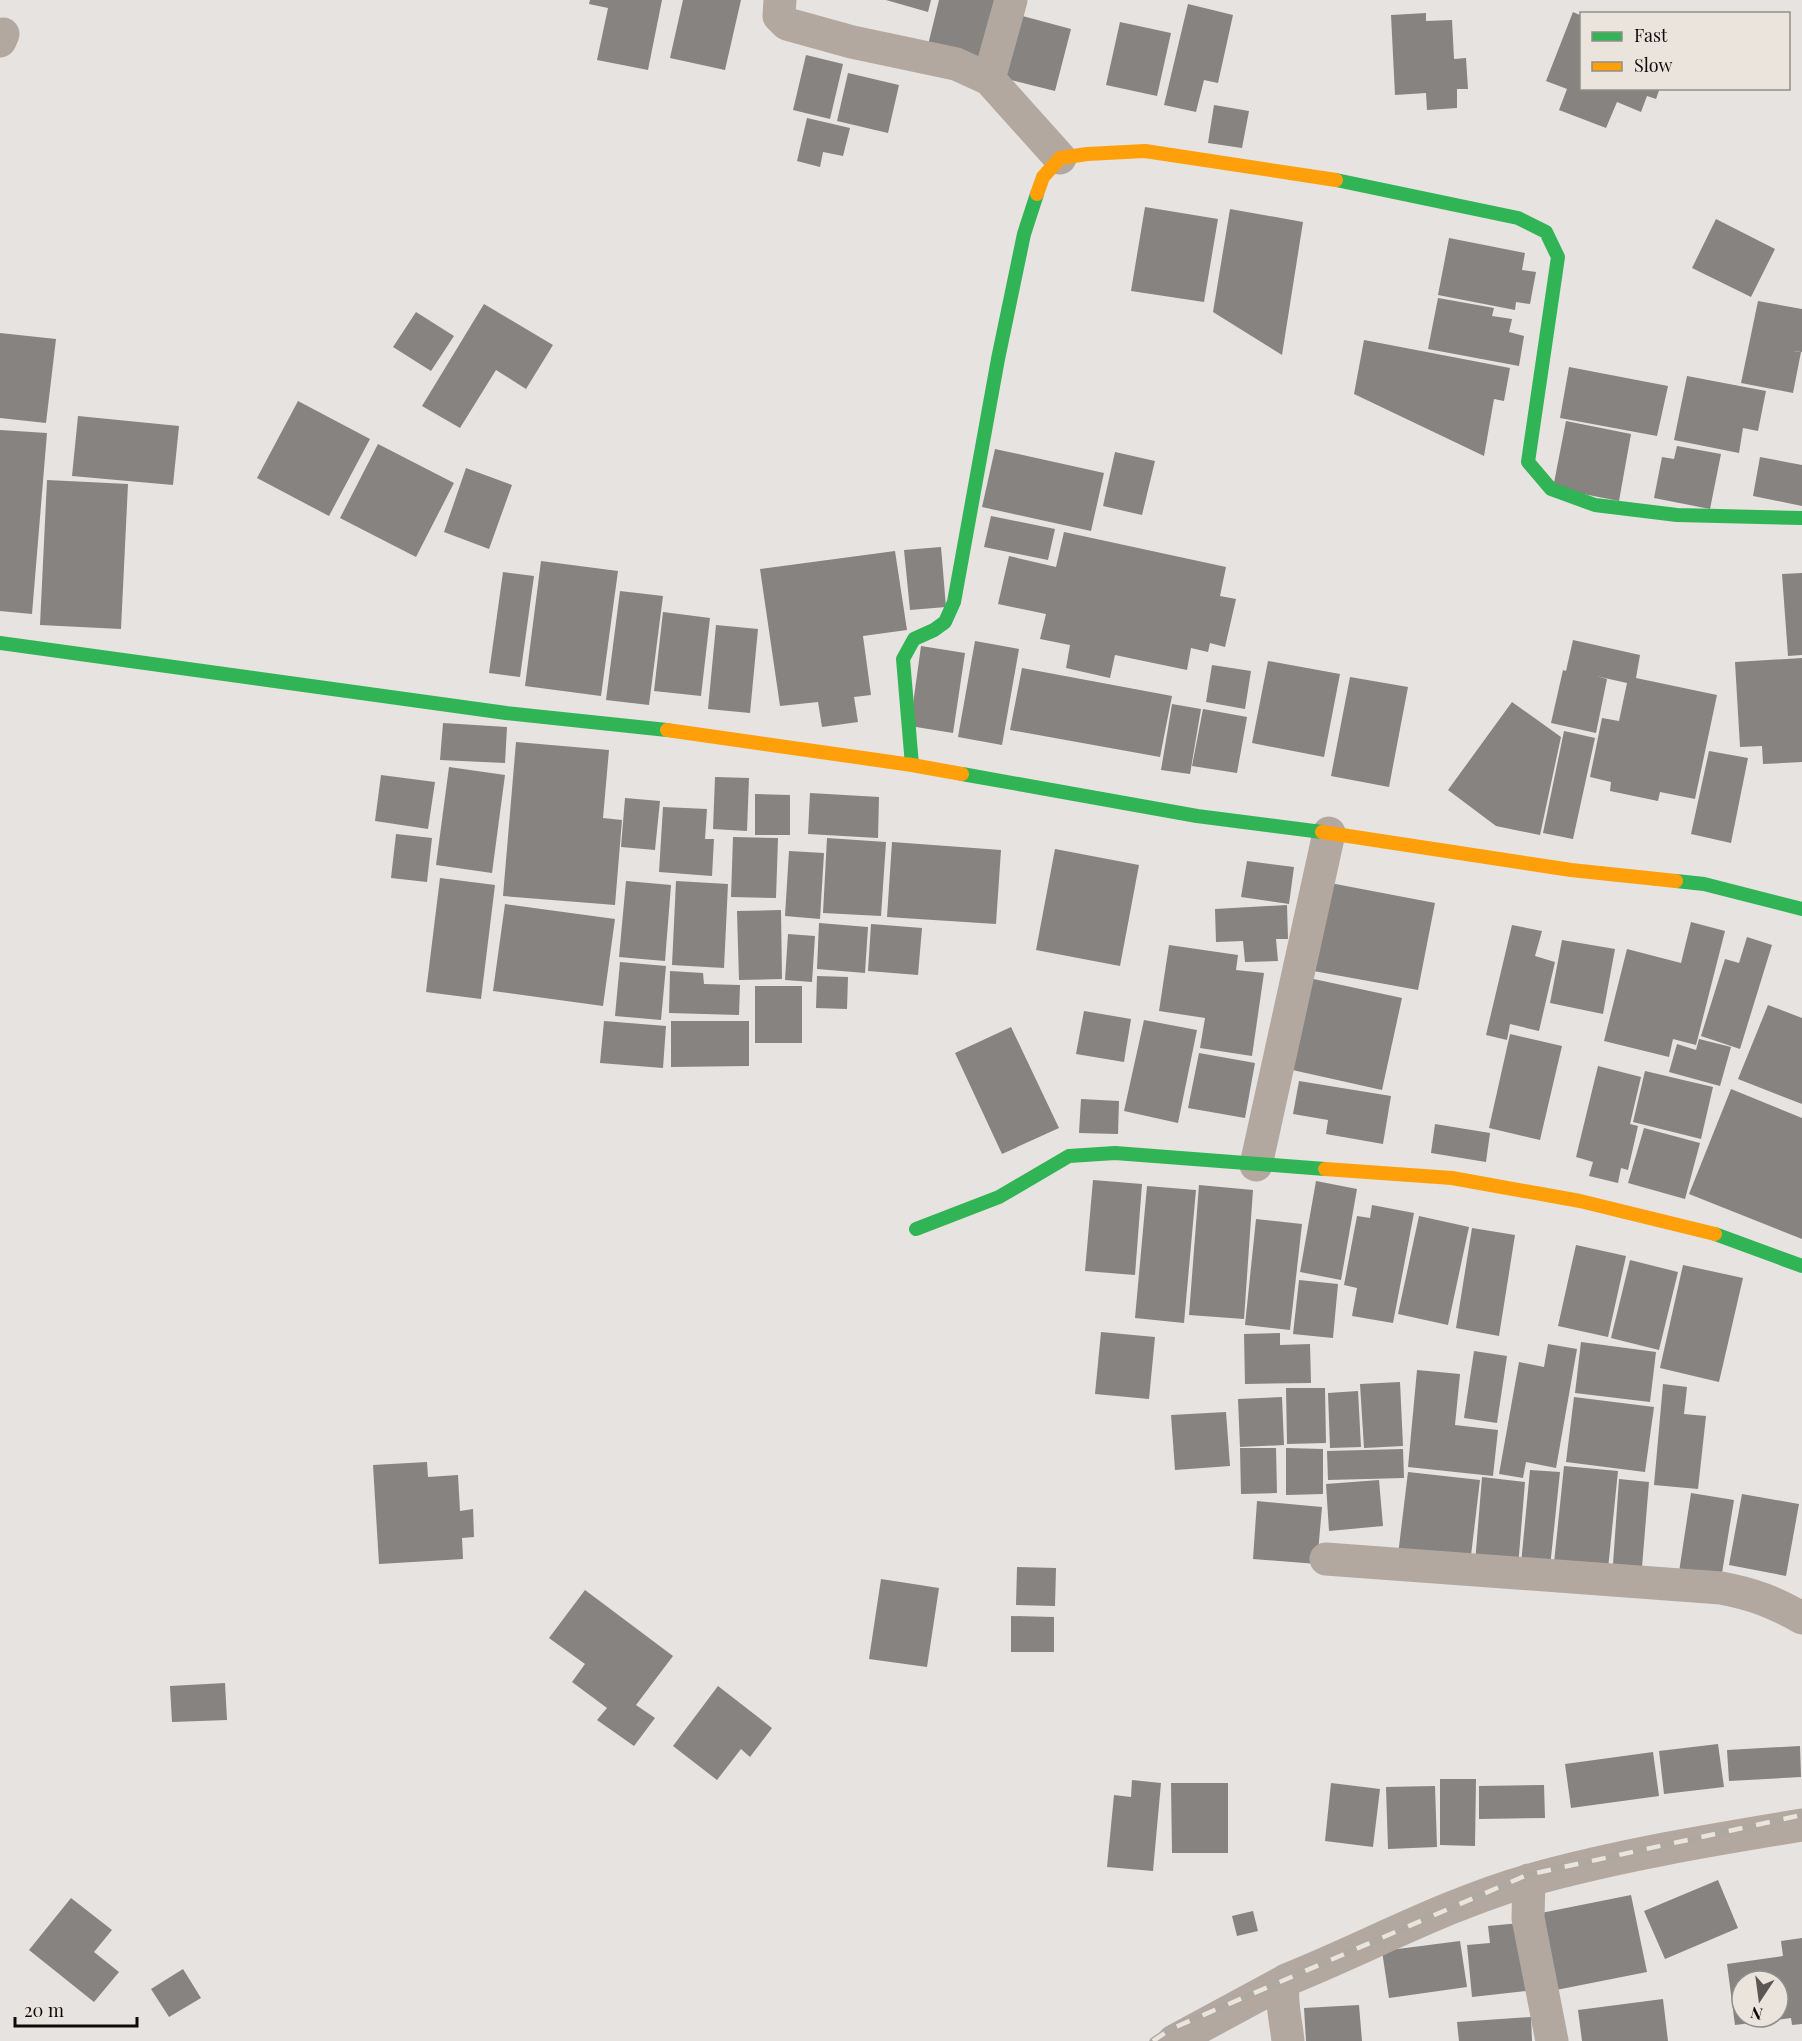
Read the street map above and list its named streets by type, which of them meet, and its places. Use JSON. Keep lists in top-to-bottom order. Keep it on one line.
{"legend":["Fast","Slow"],"scale_bar":"20 m","north":"bottom"}
